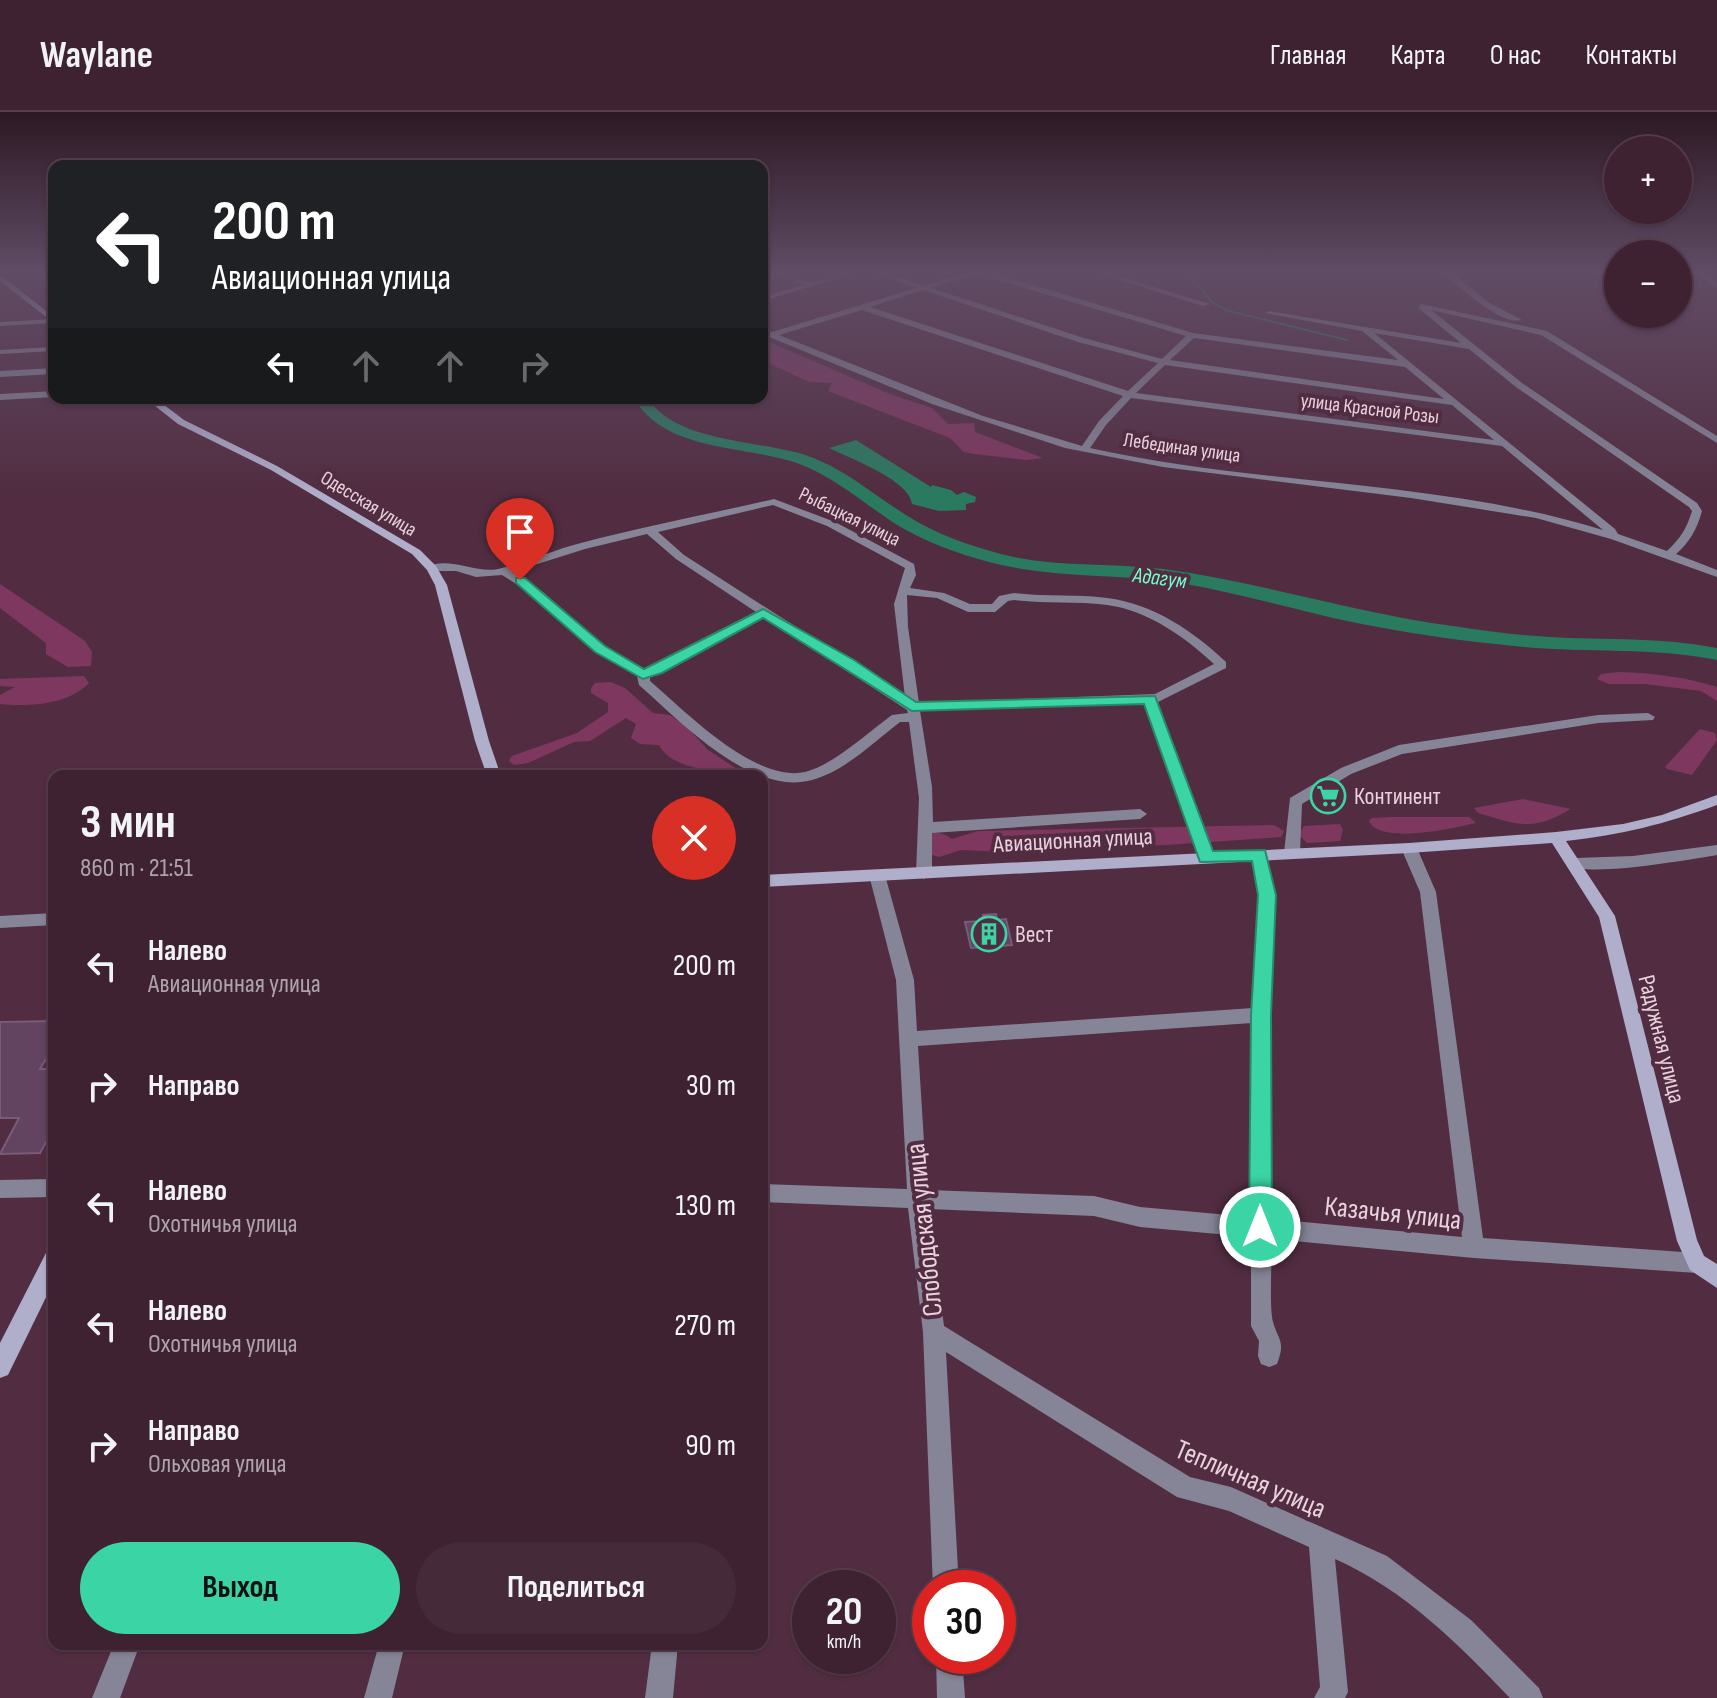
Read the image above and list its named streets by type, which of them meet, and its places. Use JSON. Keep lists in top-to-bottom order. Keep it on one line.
{"streets":{"main road":["Одесская улица","Авиационная улица","Радужная улица"],"street":["улица Красной Розы","Лебединая улица","Рыбацкая улица","Казачья улица","Слободская улица","Тепличная улица"]},"crossings":[["Авиационная улица","Радужная улица"],["Авиационная улица","Слободская улица"],["Радужная улица","Казачья улица"],["Казачья улица","Слободская улица"],["Слободская улица","Тепличная улица"]],"water":["Адагум"],"places":{"supermarket":["Континент"],"building":["Вест"]},"page":{"header":"Waylane","nav":["Главная","Карта","О нас","Контакты"],"map_buttons":["+","−"],"turn":["200 m","Авиационная улица"],"heading":["3 мин","860 m · 21:51"],"list":[{"name":"Налево","note":"Авиационная улица","value":"200 m"},{"name":"Направо","value":"30 m"},{"name":"Налево","note":"Охотничья улица","value":"130 m"},{"name":"Налево","note":"Охотничья улица","value":"270 m"},{"name":"Направо","note":"Ольховая улица","value":"90 m"}],"buttons":["Выход","Поделиться"],"speed":"20 km/h","limit":"30"}}
